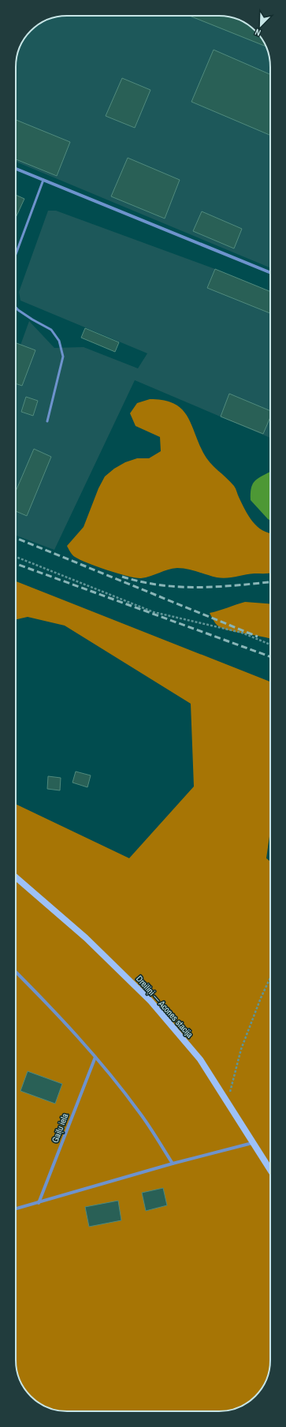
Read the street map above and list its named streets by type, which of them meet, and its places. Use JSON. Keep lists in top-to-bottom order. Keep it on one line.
{"streets":{"street":["Dreiliņi — Acones stacija","Gaiļu iela"]},"north":"bottom left"}
